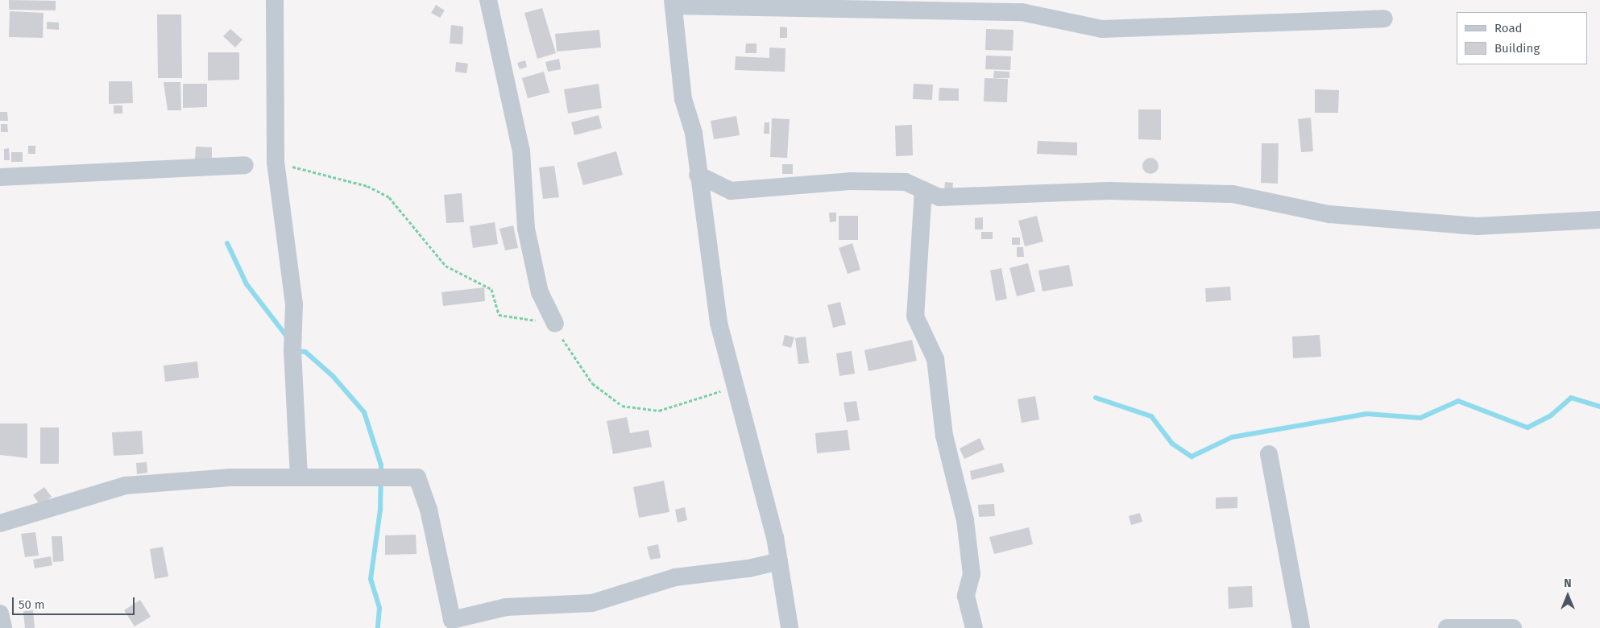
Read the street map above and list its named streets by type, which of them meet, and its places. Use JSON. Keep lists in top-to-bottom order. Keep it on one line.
{"legend":["Road","Building"],"scale_bar":"50 m","north":"top"}
